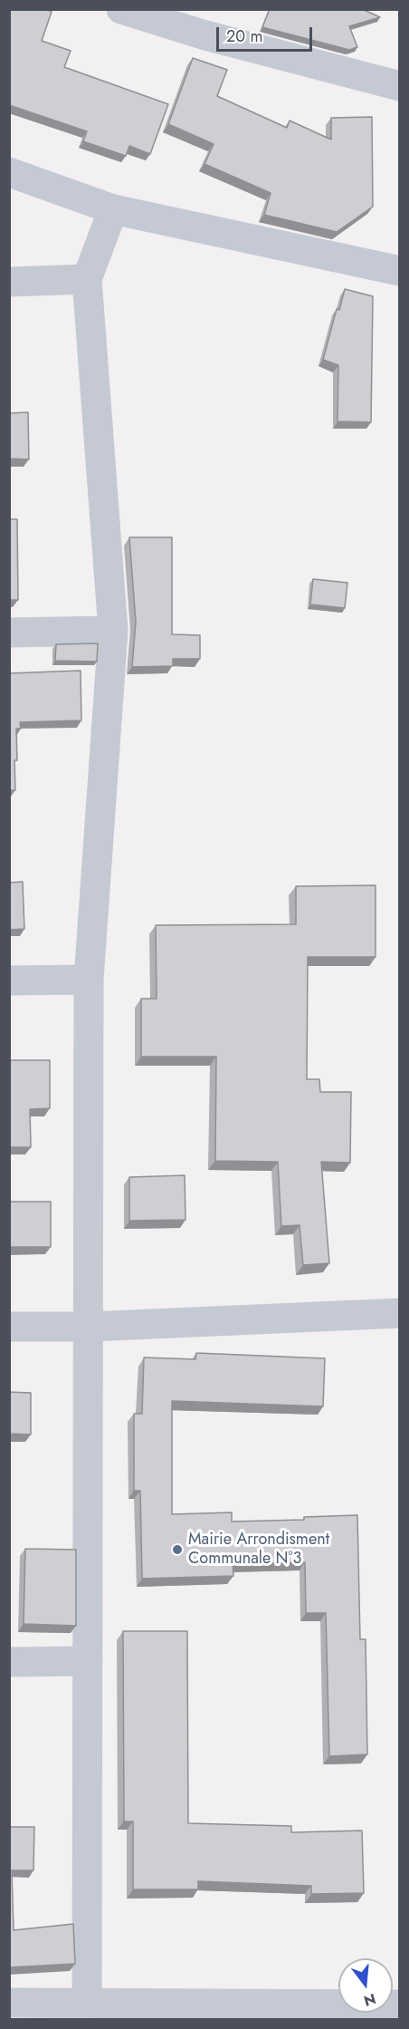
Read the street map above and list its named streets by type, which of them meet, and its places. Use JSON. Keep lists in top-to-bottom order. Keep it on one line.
{"places":["Mairie Arrondisment Communale N°3"],"scale_bar":"20 m","north":"bottom"}
